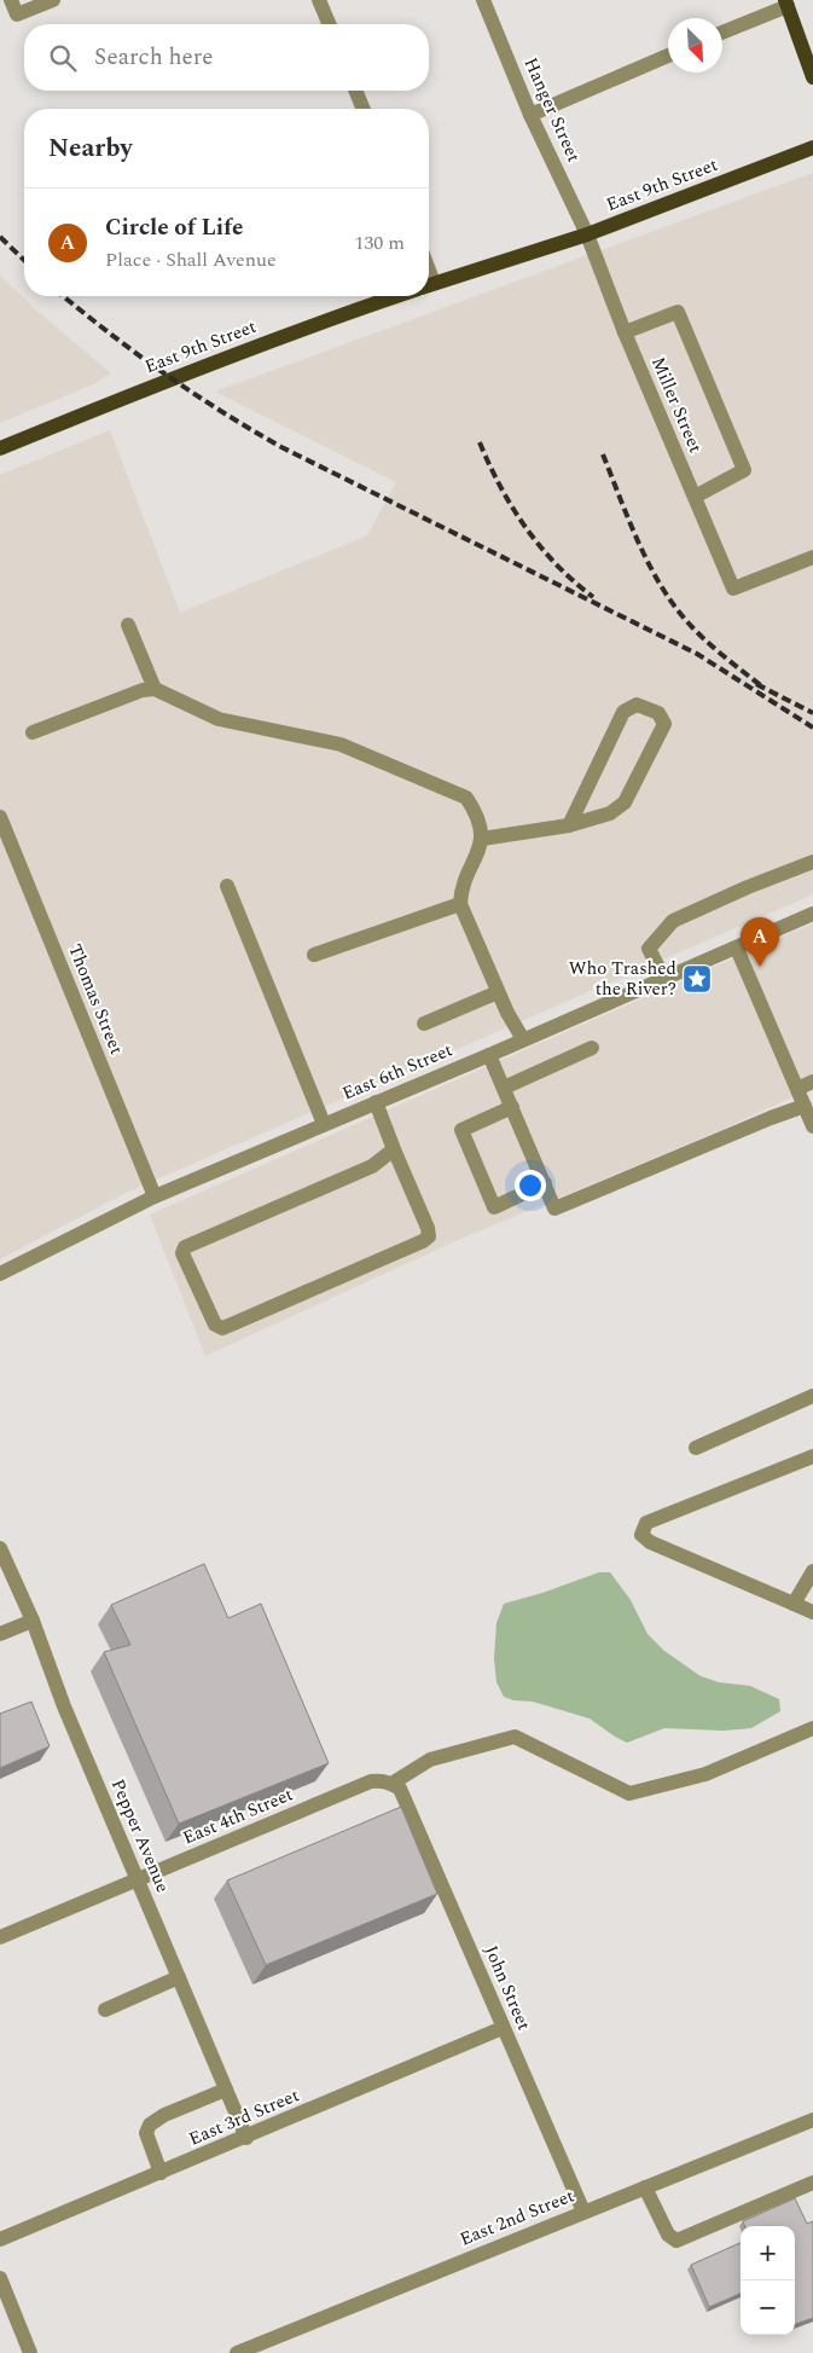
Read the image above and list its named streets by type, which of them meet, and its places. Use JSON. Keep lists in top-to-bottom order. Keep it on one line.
{"streets":{"main road":["East 9th Street"],"street":["Hanger Street","Miller Street","Thomas Street","East 6th Street","East 4th Street","Pepper Avenue","John Street","East 3rd Street","East 2nd Street"]},"crossings":[["Hanger Street","East 9th Street"],["Hanger Street","Miller Street"],["East 9th Street","Miller Street"],["Thomas Street","East 6th Street"],["East 4th Street","Pepper Avenue"],["East 4th Street","John Street"],["Pepper Avenue","East 3rd Street"],["John Street","East 3rd Street"],["John Street","East 2nd Street"]],"places":{"place":["Who Trashed the River?"]},"north":"bottom right","page":{"search":"Search here","heading":"Nearby","list":[{"mark":"A","name":"Circle of Life","note":"Place · Shall Avenue","value":"130 m"}],"pins":"A","map_buttons":["+","−"]}}
